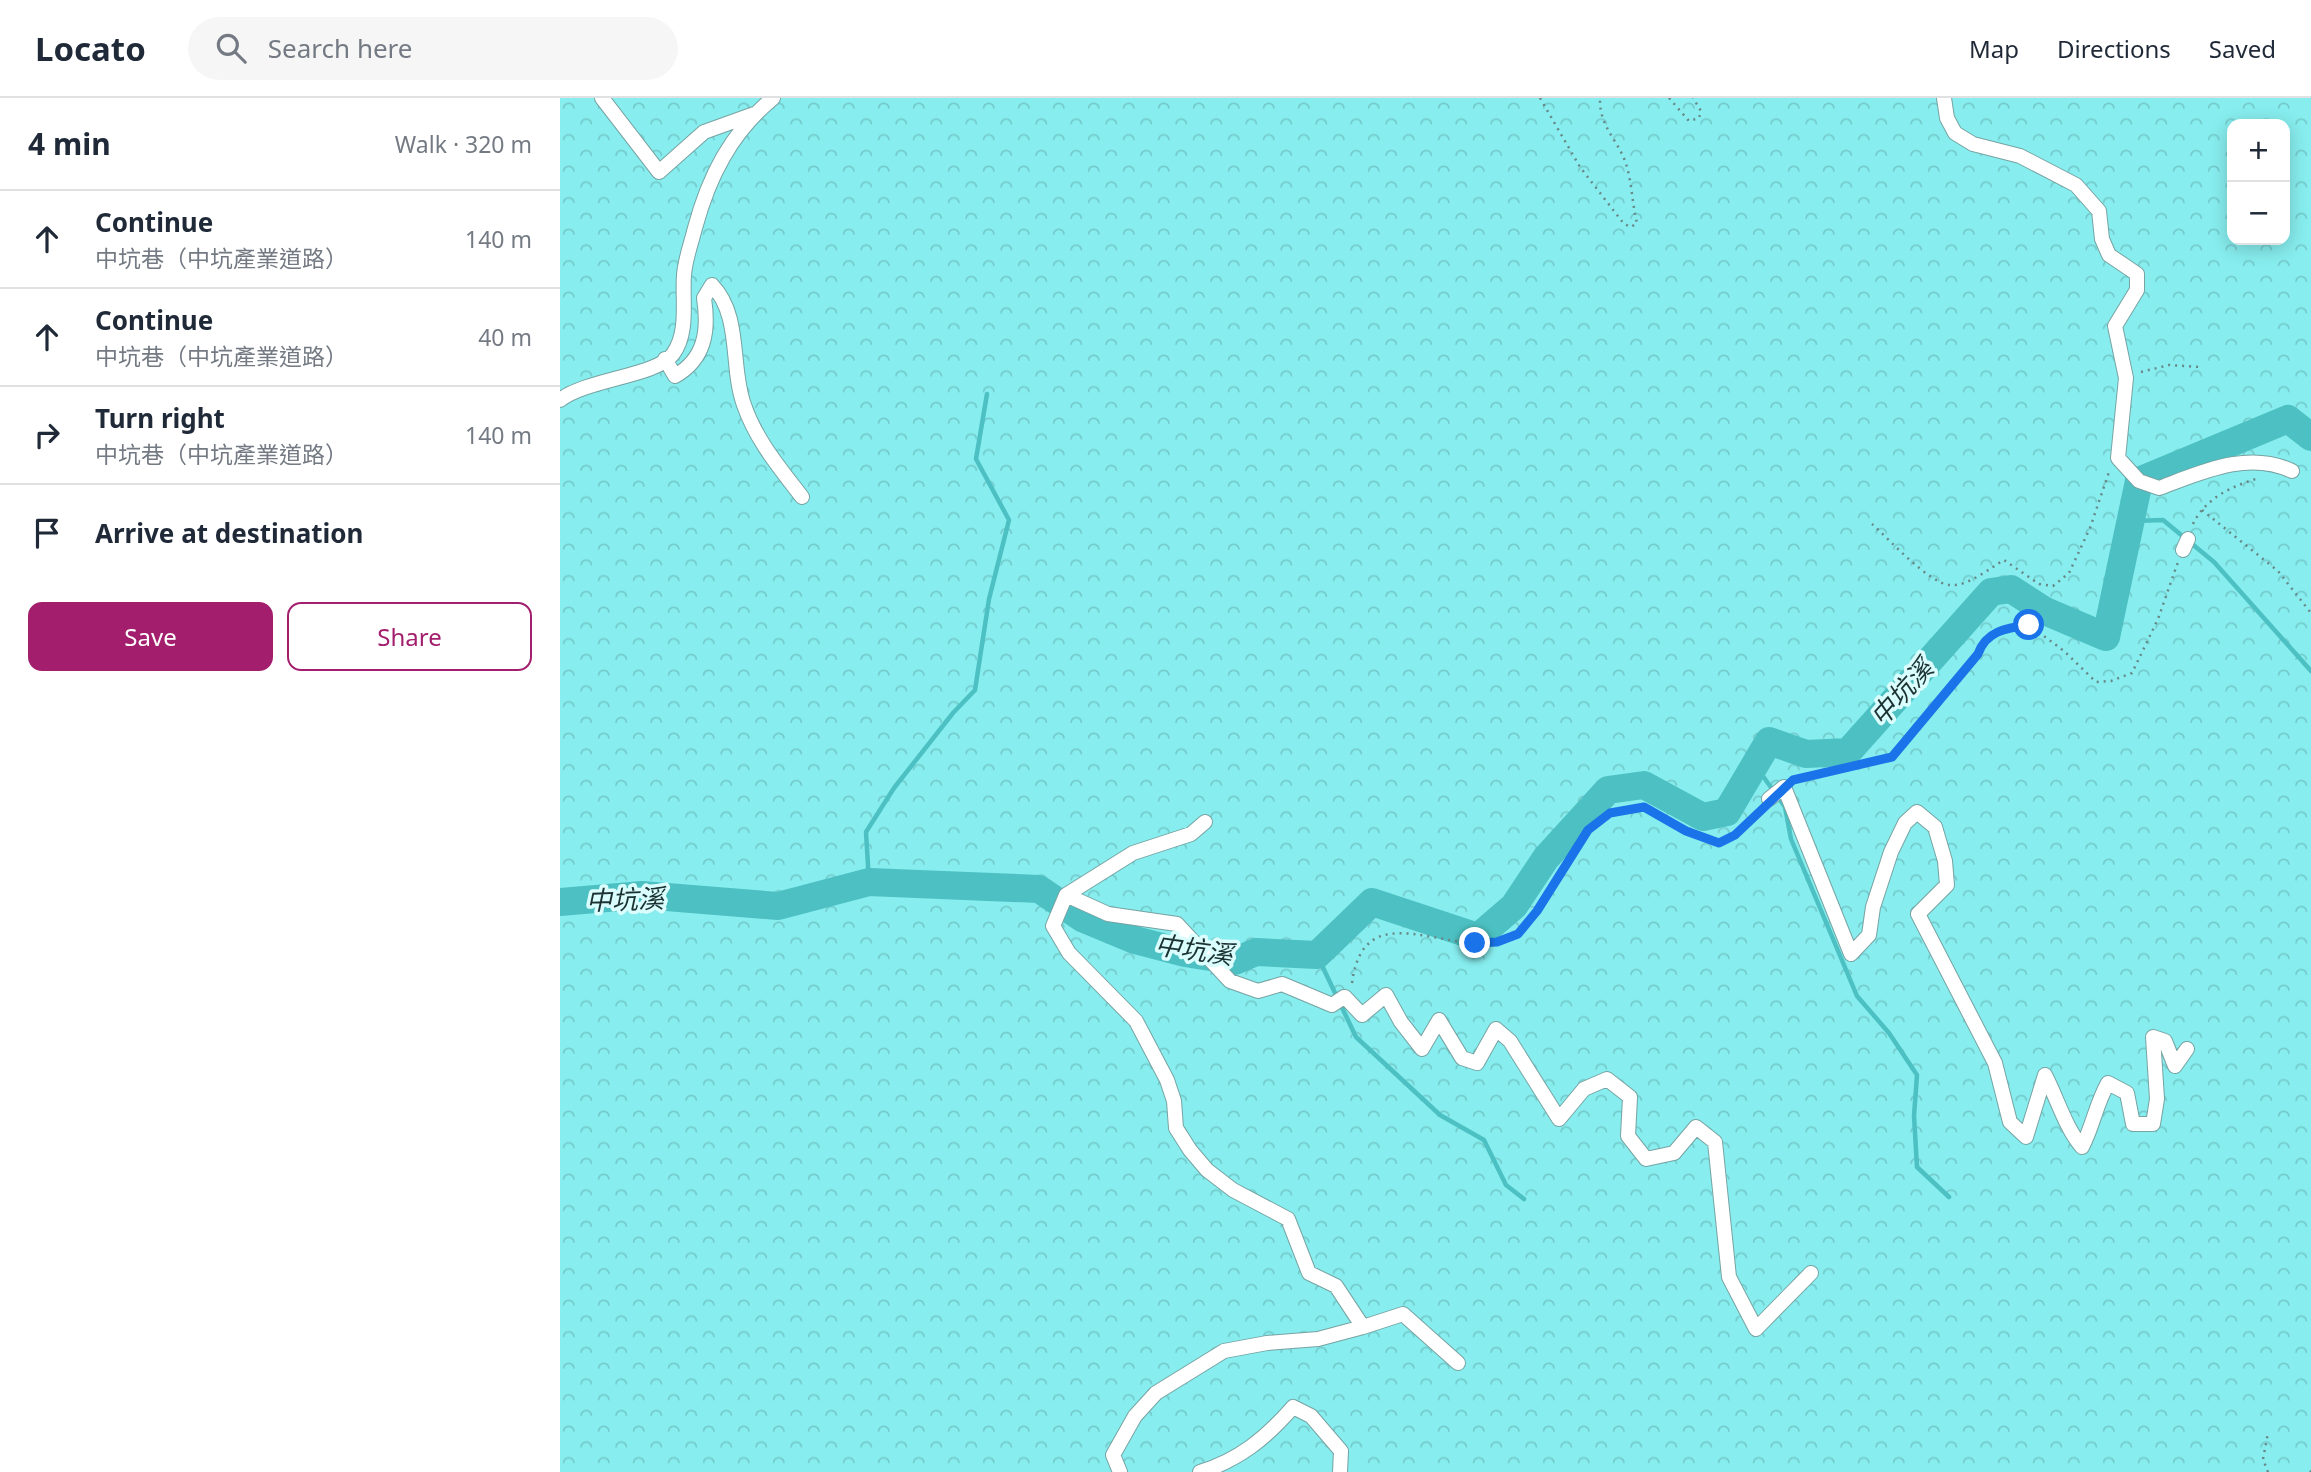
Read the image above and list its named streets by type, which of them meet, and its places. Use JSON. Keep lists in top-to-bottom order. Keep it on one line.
{"water":["中坑溪"],"page":{"header":"Locato","search":"Search here","nav":["Map","Directions","Saved"],"heading":["4 min","Walk · 320 m"],"map_buttons":["+","−"],"list":[["Continue","中坑巷（中坑產業道路）","140 m"],["Continue","中坑巷（中坑產業道路）","40 m"],["Turn right","中坑巷（中坑產業道路）","140 m"],"Arrive at destination"],"buttons":["Save","Share"]}}
